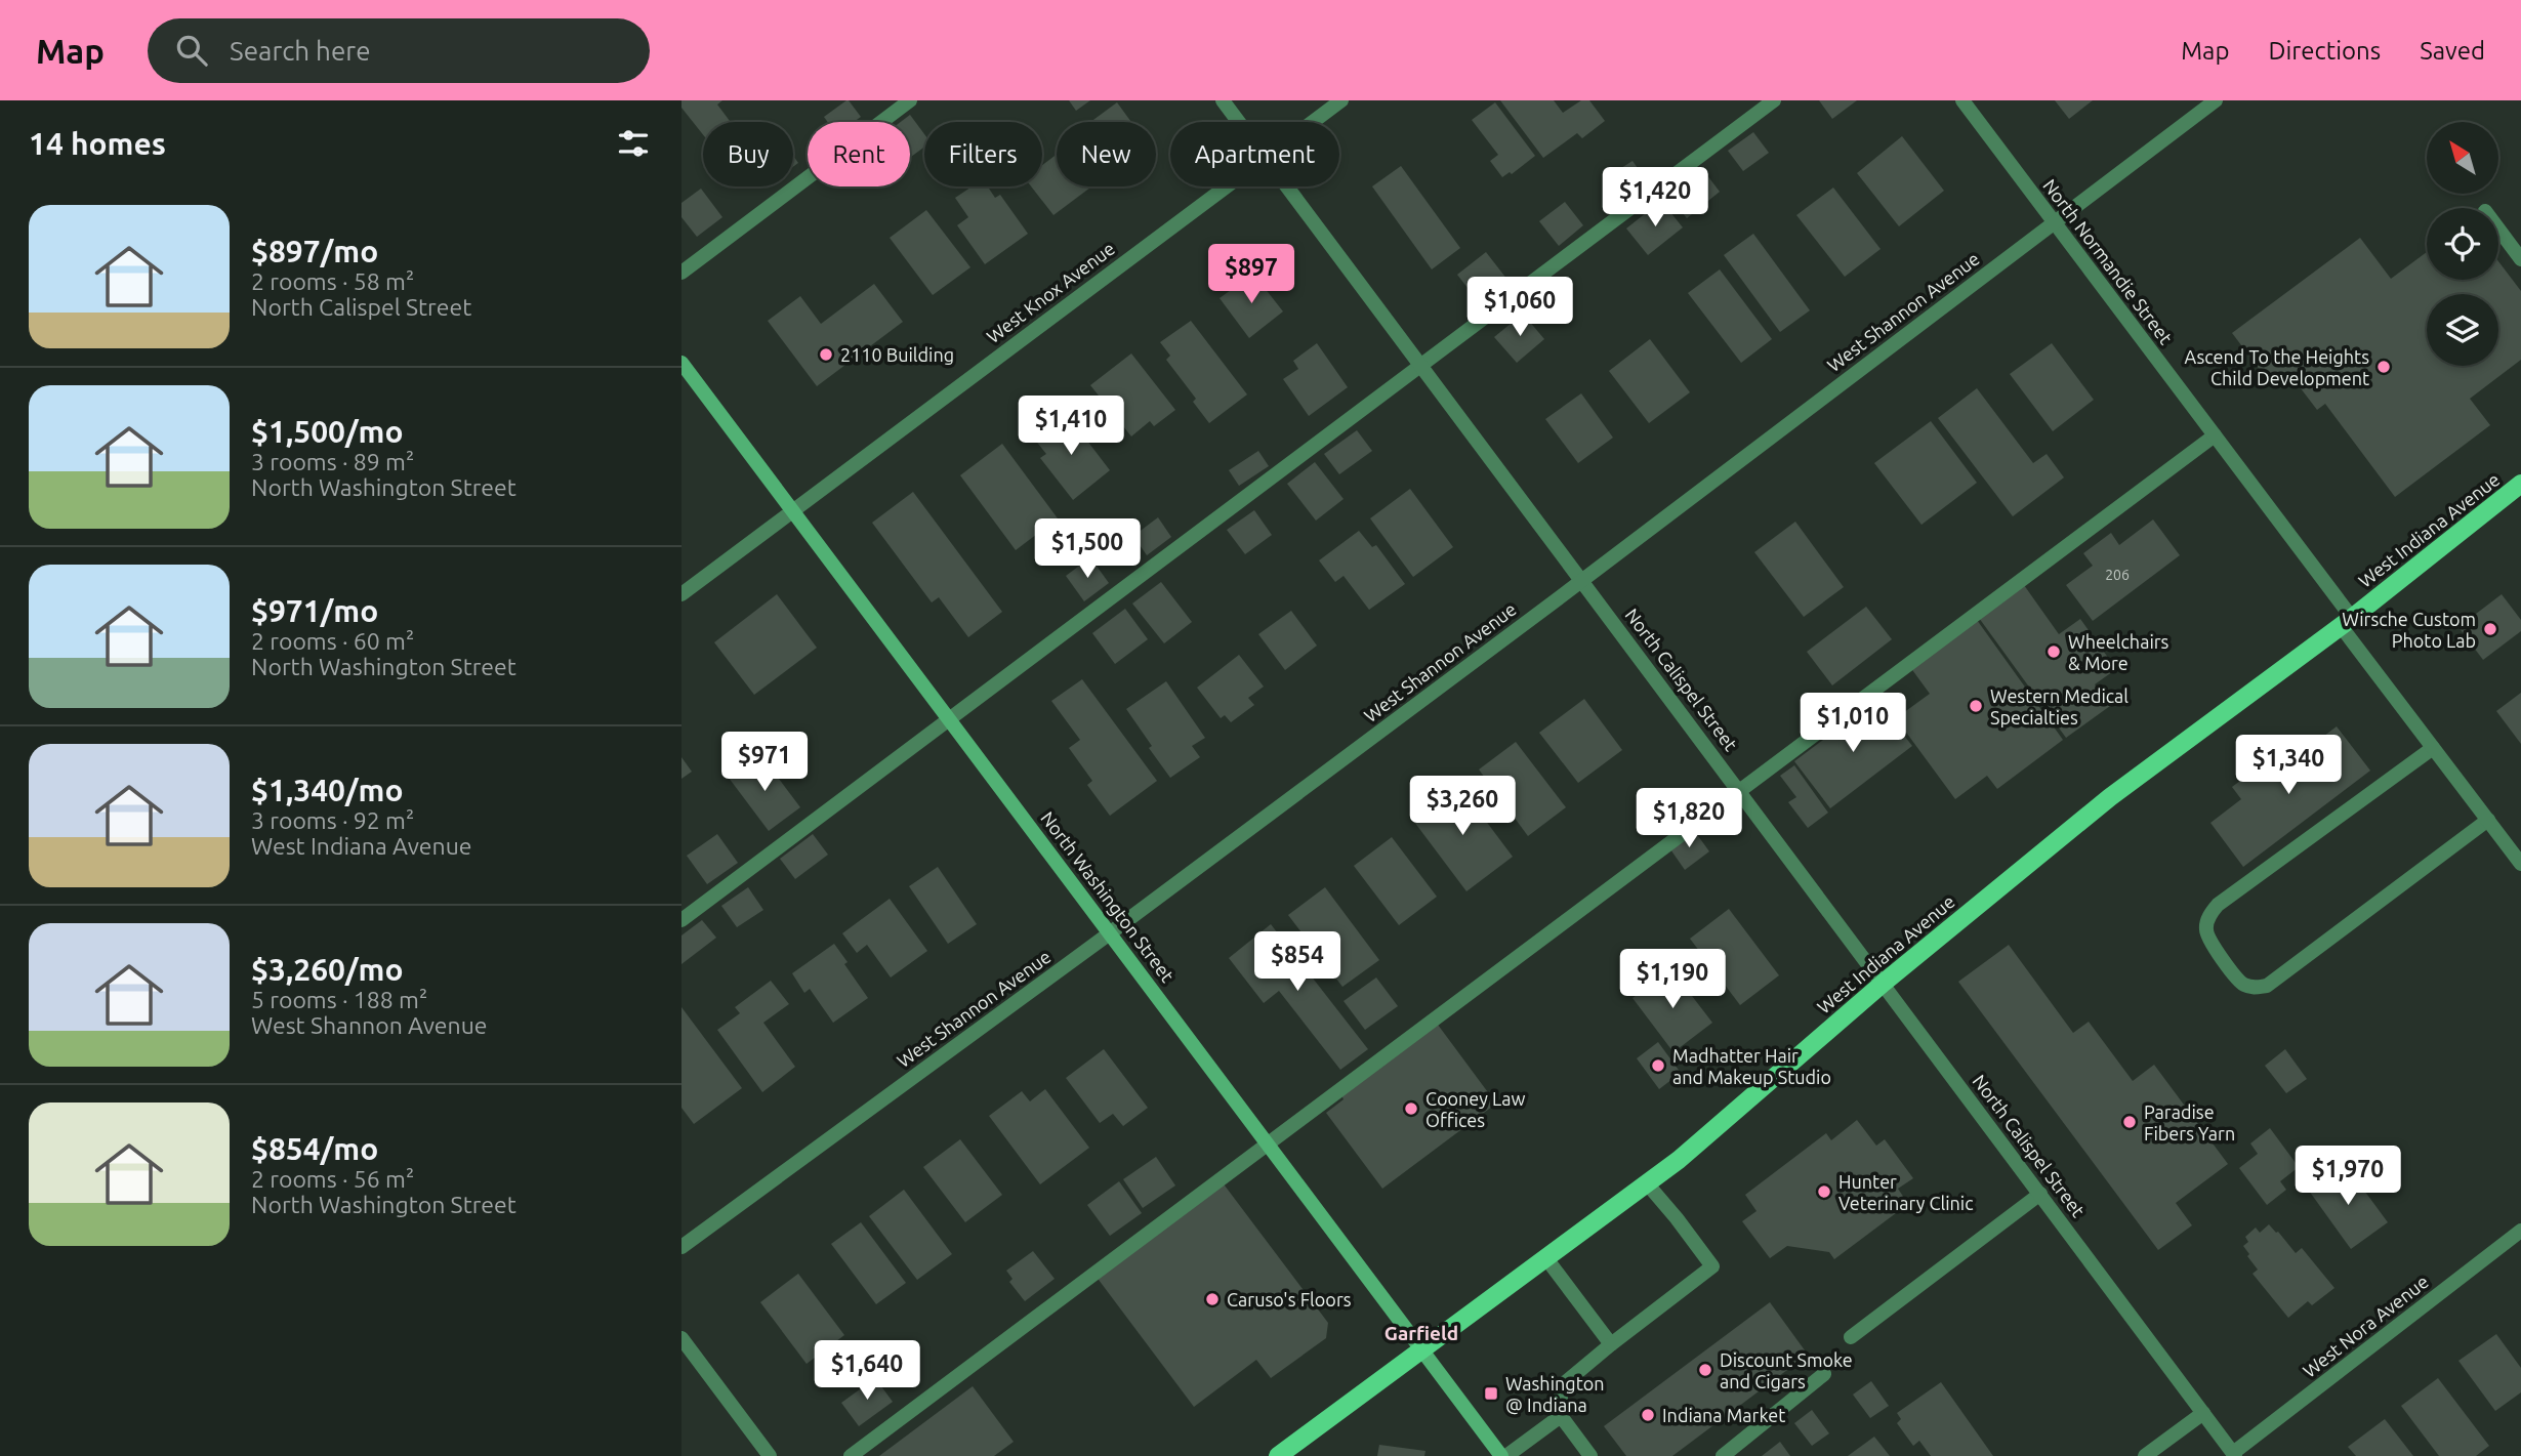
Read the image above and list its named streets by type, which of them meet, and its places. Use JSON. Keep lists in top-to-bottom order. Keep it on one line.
{"streets":{"main road":["West Indiana Avenue","North Washington Street"],"street":["North Normandie Street","West Knox Avenue","West Shannon Avenue","North Calispel Street","West Nora Avenue"]},"crossings":[["North Normandie Street","West Shannon Avenue"],["North Normandie Street","West Indiana Avenue"],["West Knox Avenue","North Washington Street"],["West Shannon Avenue","North Calispel Street"],["West Shannon Avenue","North Washington Street"],["West Indiana Avenue","North Calispel Street"],["West Indiana Avenue","North Washington Street"],["North Calispel Street","West Nora Avenue"]],"districts":["Garfield"],"places":{"other":["2110 Building","Ascend To the Heights Child Development","Wirsche Custom Photo Lab","Wheelchairs & More","Western Medical Specialties","Madhatter Hair and Makeup Studio","Cooney Law Offices","Paradise Fibers Yarn","Hunter Veterinary Clinic","Caruso's Floors","Discount Smoke and Cigars","Indiana Market"],"transit":["Washington @ Indiana"]},"house_numbers":["206"],"north":"top left","page":{"header":"Map","search":"Search here","nav":["Map","Directions","Saved"],"heading":"14 homes","chip":["Buy","Rent","Filters","New","Apartment"],"price":["$1,420","$897","$1,060","$1,410","$1,500","$1,010","$971","$1,340","$3,260","$1,820","$854","$1,190","$1,970","$1,640"],"list":[{"name":"$897/mo","note":"2 rooms · 58 m² · North Calispel Street"},{"name":"$1,500/mo","note":"3 rooms · 89 m² · North Washington Street"},{"name":"$971/mo","note":"2 rooms · 60 m² · North Washington Street"},{"name":"$1,340/mo","note":"3 rooms · 92 m² · West Indiana Avenue"},{"name":"$3,260/mo","note":"5 rooms · 188 m² · West Shannon Avenue"},{"name":"$854/mo","note":"2 rooms · 56 m² · North Washington Street"}]}}
